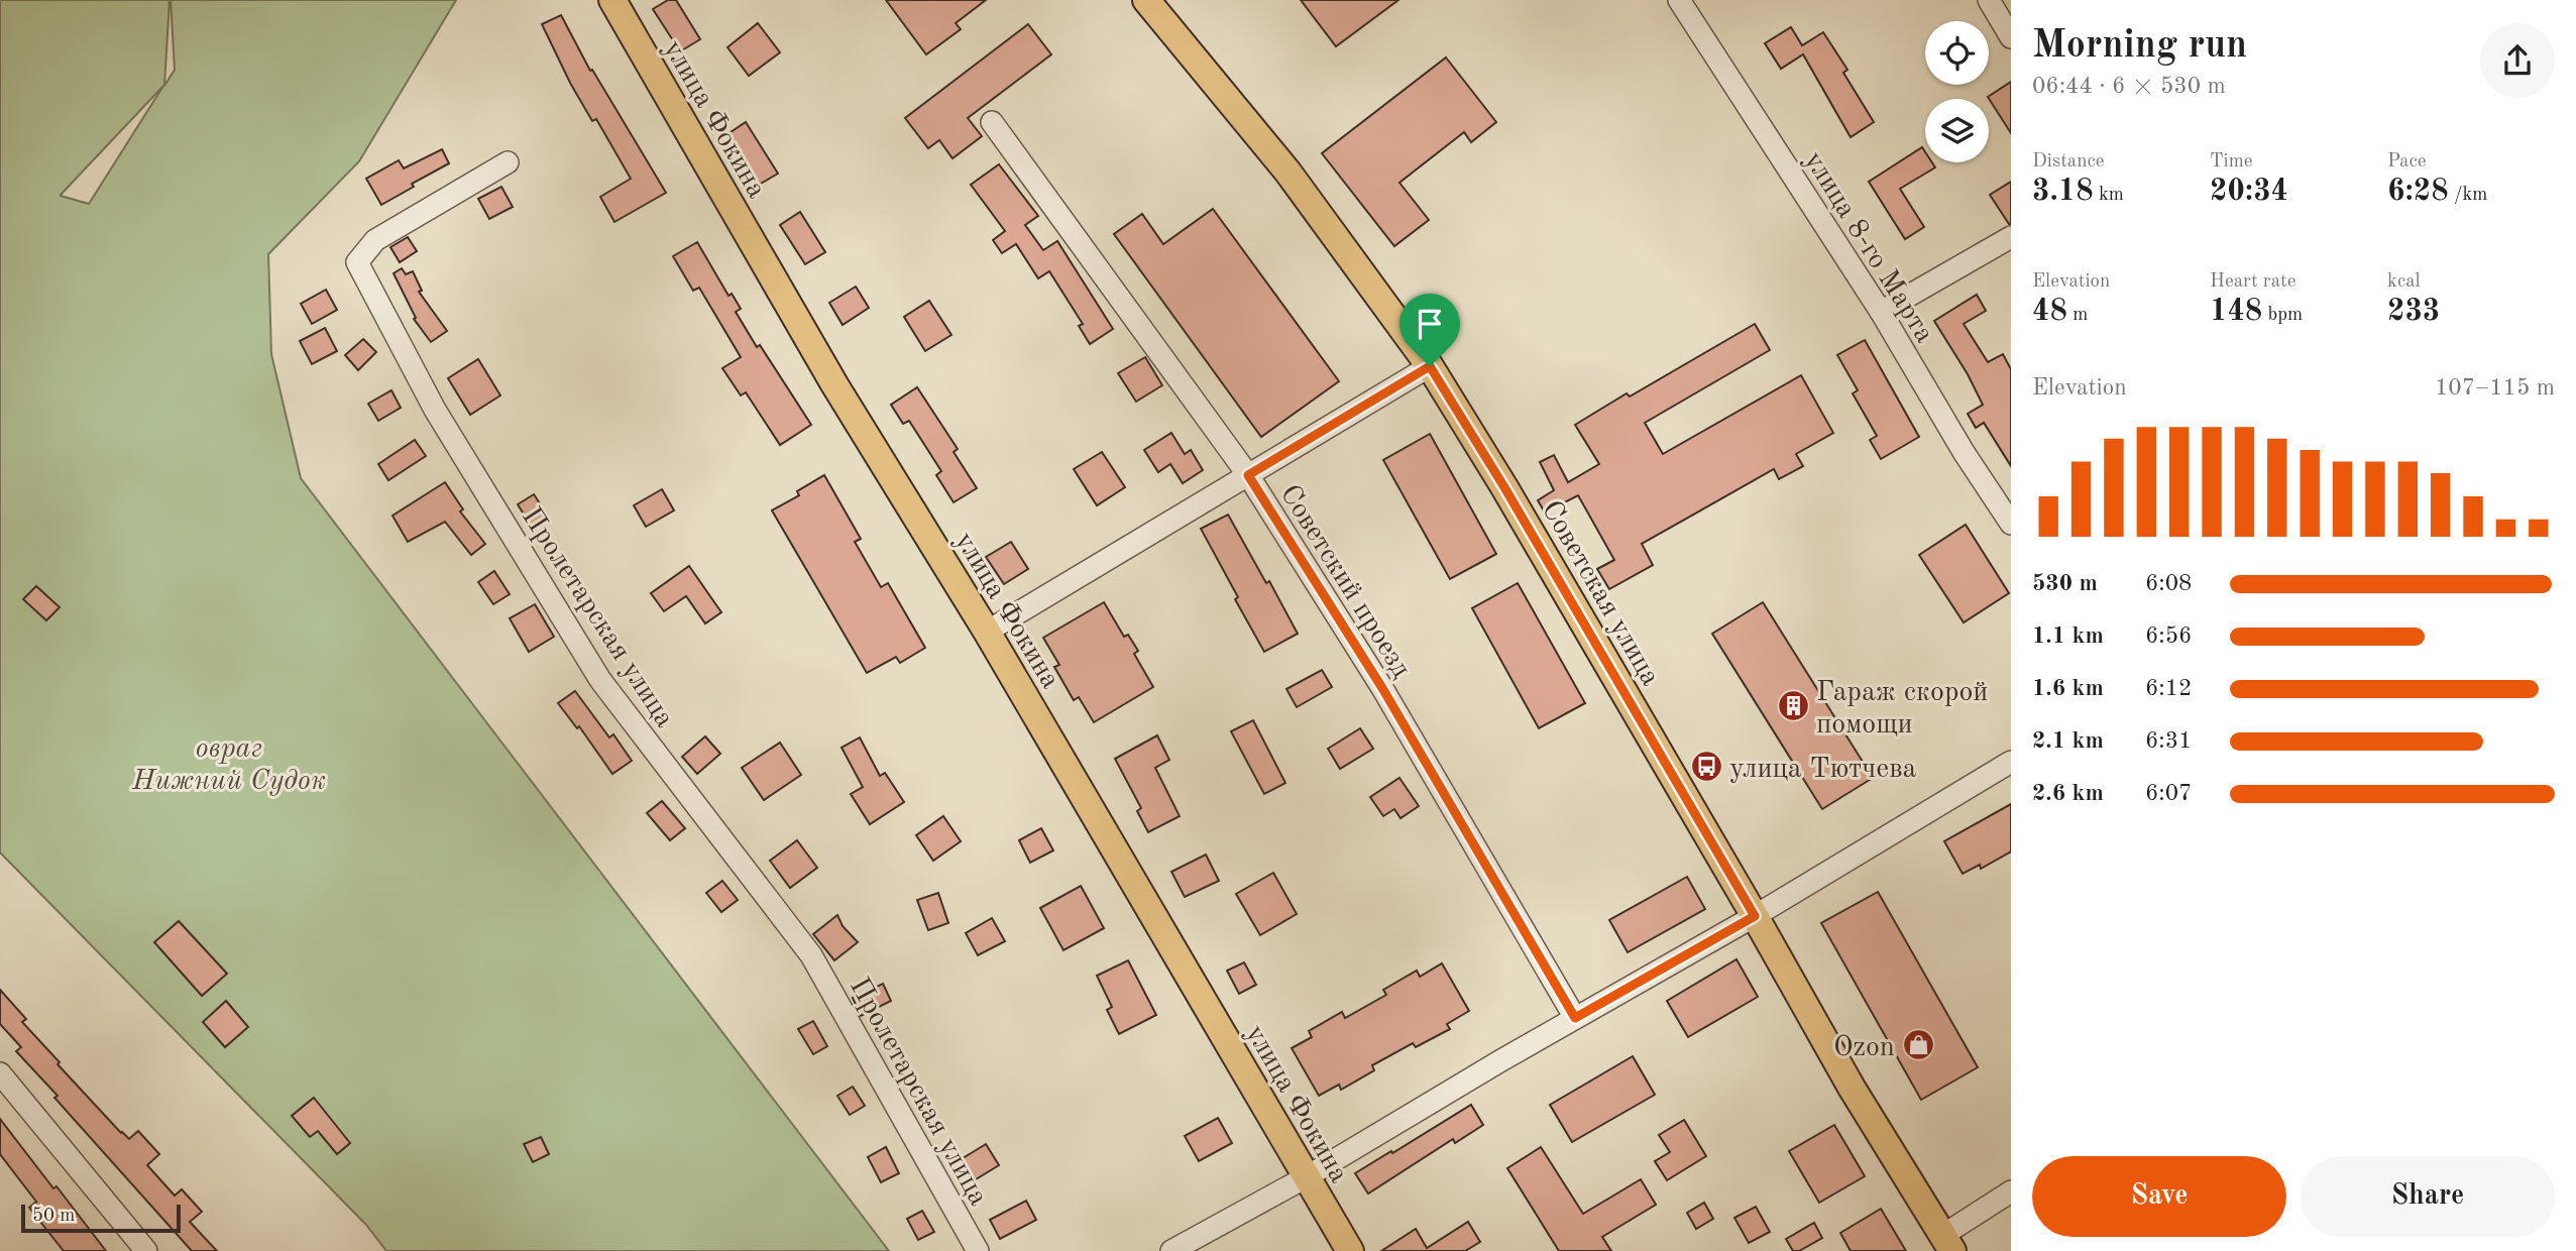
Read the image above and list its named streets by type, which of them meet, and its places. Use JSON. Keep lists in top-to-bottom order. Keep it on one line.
{"streets":{"main road":["улица Фокина","Советская улица"],"street":["улица 8-го Марта","Советский проезд","Пролетарская улица"]},"parks":["овраг Нижний Судок"],"places":{"building":["Гараж скорой помощи"],"bus stop":["улица Тютчева"],"shop":["Ozon"]},"scale_bar":"50 m","page":{"heading":["Morning run","06:44 · 6 × 530 m"],"stats":[["Distance","3.18 km"],["Time","20:34"],["Pace","6:28 /km"],["Elevation","48 m"],["Heart rate","148 bpm"],["kcal","233"]],"chart":["Elevation","107–115 m"],"list":[{"name":"530 m","note":"6:08"},{"name":"1.1 km","note":"6:56"},{"name":"1.6 km","note":"6:12"},{"name":"2.1 km","note":"6:31"},{"name":"2.6 km","note":"6:07"}],"buttons":["Save","Share"],"scale":"50 m"}}
